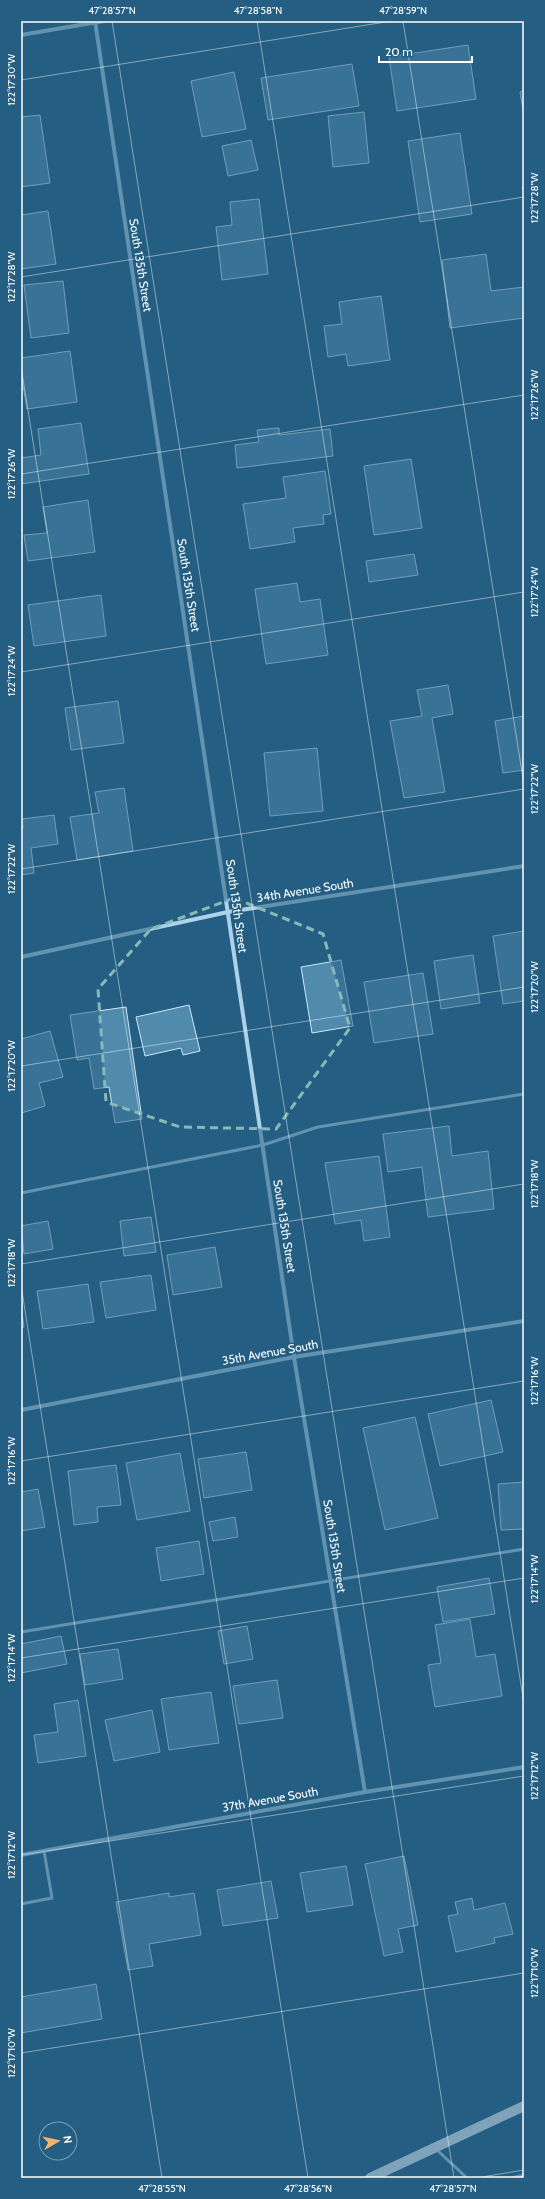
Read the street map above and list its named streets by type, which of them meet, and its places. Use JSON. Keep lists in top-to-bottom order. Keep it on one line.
{"streets":{"street":["South 135th Street","34th Avenue South","35th Avenue South","37th Avenue South"]},"crossings":[["South 135th Street","34th Avenue South"],["South 135th Street","35th Avenue South"],["South 135th Street","37th Avenue South"]],"scale_bar":"20 m","north":"right","coordinates":["47°28'57\"N","47°28'58\"N","47°28'59\"N","122°17'30\"W","122°17'28\"W","122°17'26\"W","122°17'24\"W","122°17'22\"W","122°17'20\"W","122°17'18\"W","122°17'16\"W","122°17'14\"W","122°17'12\"W","122°17'10\"W","47°28'55\"N","47°28'56\"N"]}
